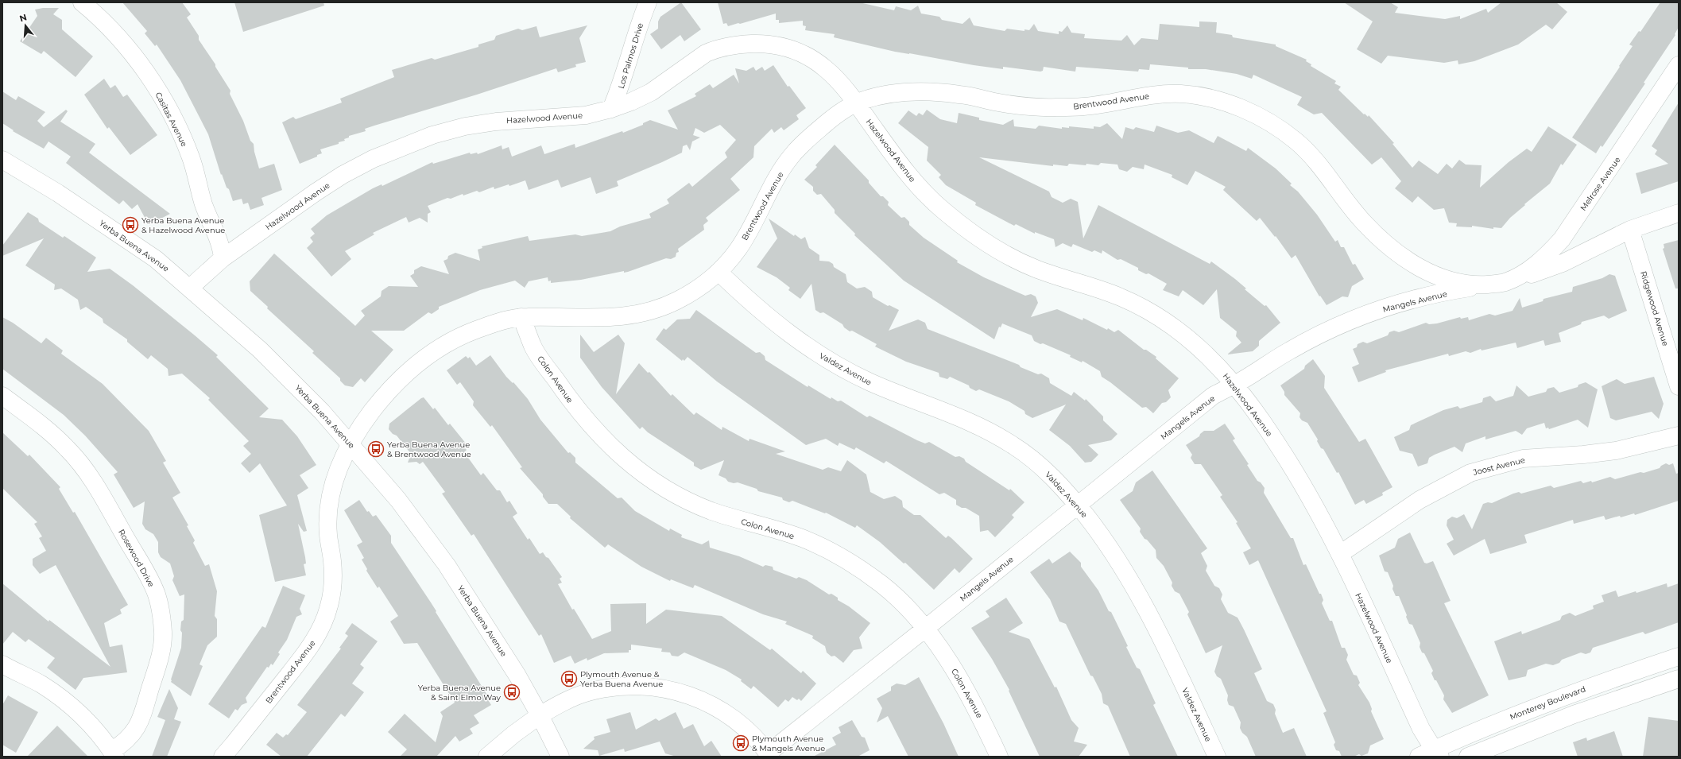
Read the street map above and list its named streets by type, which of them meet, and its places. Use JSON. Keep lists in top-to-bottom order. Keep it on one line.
{"streets":{"street":["Los Palmos Drive","Brentwood Avenue","Hazelwood Avenue","Casitas Avenue","Melrose Avenue","Yerba Buena Avenue","Mangels Avenue","Ridgewood Avenue","Valdez Avenue","Colon Avenue","Joost Avenue","Rosewood Drive","Monterey Boulevard"]},"crossings":[["Los Palmos Drive","Hazelwood Avenue"],["Brentwood Avenue","Hazelwood Avenue"],["Brentwood Avenue","Melrose Avenue"],["Brentwood Avenue","Yerba Buena Avenue"],["Brentwood Avenue","Mangels Avenue"],["Brentwood Avenue","Valdez Avenue"],["Brentwood Avenue","Colon Avenue"],["Hazelwood Avenue","Casitas Avenue"],["Hazelwood Avenue","Yerba Buena Avenue"],["Hazelwood Avenue","Mangels Avenue"],["Hazelwood Avenue","Joost Avenue"],["Hazelwood Avenue","Monterey Boulevard"],["Melrose Avenue","Mangels Avenue"],["Mangels Avenue","Ridgewood Avenue"],["Mangels Avenue","Valdez Avenue"],["Mangels Avenue","Colon Avenue"]],"places":{"bus stop":["Yerba Buena Avenue & Hazelwood Avenue","Yerba Buena Avenue & Brentwood Avenue","Plymouth Avenue & Yerba Buena Avenue","Yerba Buena Avenue & Saint Elmo Way","Plymouth Avenue & Mangels Avenue"]},"north":"top"}
